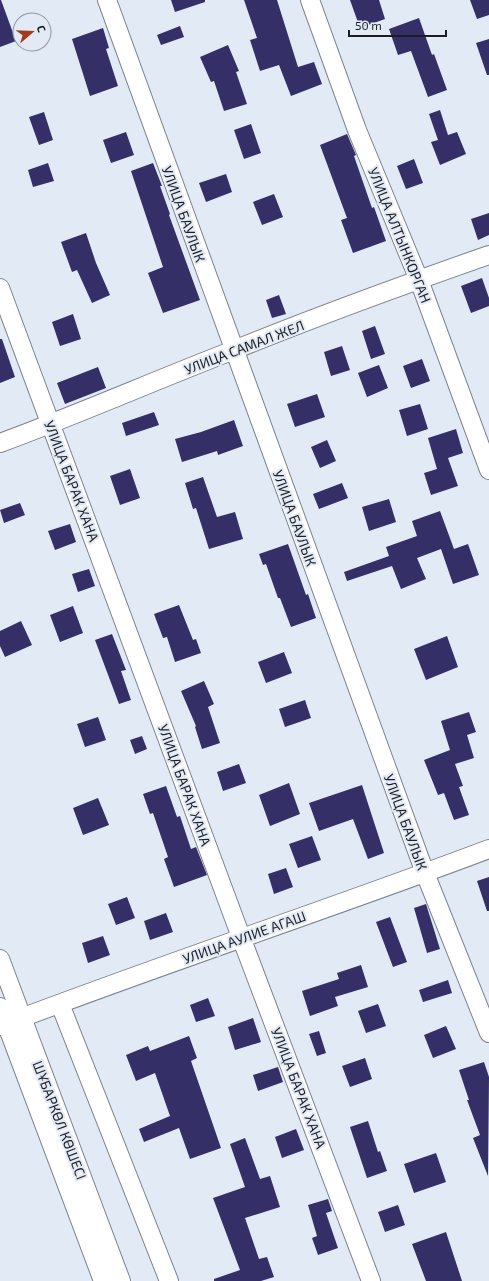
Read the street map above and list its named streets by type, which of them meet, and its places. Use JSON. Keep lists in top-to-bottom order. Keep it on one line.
{"streets":{"street":["УЛИЦА БАУЛЫК","УЛИЦА АЛТЫНКОРГАН","УЛИЦА САМАЛ ЖЕЛ","УЛИЦА БАРАК ХАНА","УЛИЦА АУЛИЕ АГАШ","ШҰБАРКӨЛ КӨШЕСІ"]},"crossings":[["УЛИЦА БАУЛЫК","УЛИЦА САМАЛ ЖЕЛ"],["УЛИЦА БАУЛЫК","УЛИЦА АУЛИЕ АГАШ"],["УЛИЦА АЛТЫНКОРГАН","УЛИЦА САМАЛ ЖЕЛ"],["УЛИЦА САМАЛ ЖЕЛ","УЛИЦА БАРАК ХАНА"],["УЛИЦА БАРАК ХАНА","УЛИЦА АУЛИЕ АГАШ"],["УЛИЦА АУЛИЕ АГАШ","ШҰБАРКӨЛ КӨШЕСІ"]],"scale_bar":"50 m","north":"right"}
